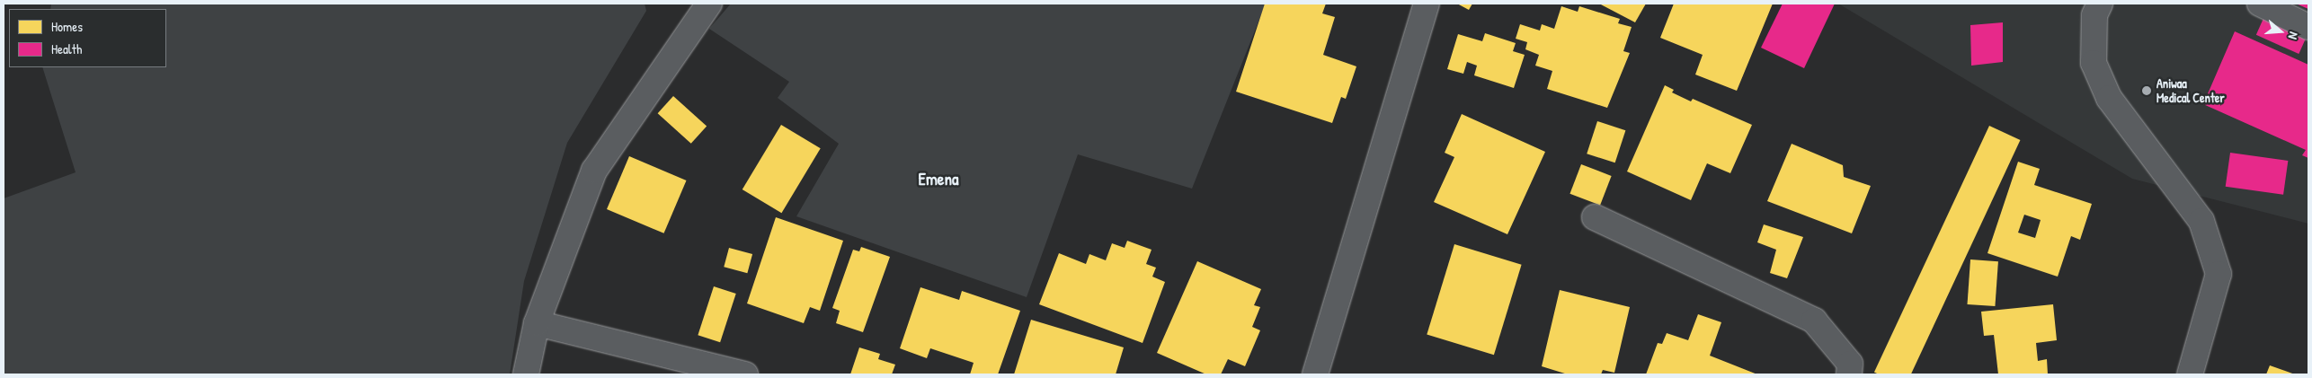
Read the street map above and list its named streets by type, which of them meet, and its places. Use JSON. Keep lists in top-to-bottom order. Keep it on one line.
{"districts":["Emena"],"places":["Aniwaa Medical Center"],"legend":["Homes","Health"],"north":"right"}
